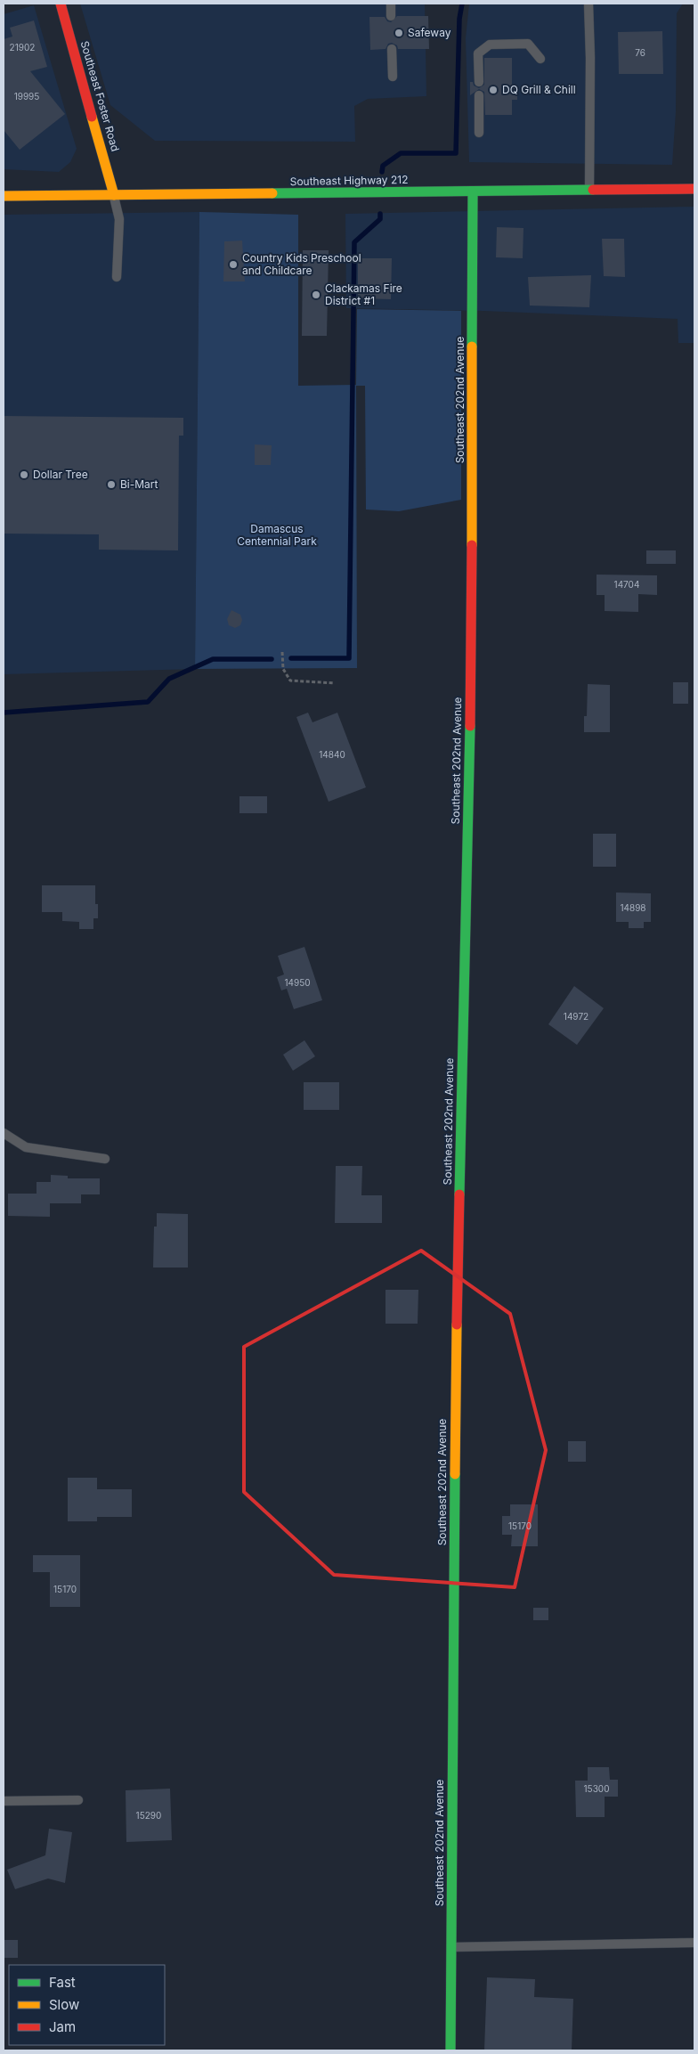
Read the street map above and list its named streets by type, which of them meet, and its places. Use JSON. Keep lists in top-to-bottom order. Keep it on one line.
{"streets":{"main road":["Southeast Foster Road","Southeast Highway 212","Southeast 202nd Avenue"]},"crossings":[["Southeast Foster Road","Southeast Highway 212"],["Southeast Highway 212","Southeast 202nd Avenue"]],"parks":["Damascus Centennial Park"],"places":["Safeway","DQ Grill & Chill","Country Kids Preschool and Childcare","Clackamas Fire District #1","Dollar Tree","Bi-Mart"],"house_numbers":["21902","76","19995","14704","14840","14898","14950","14972","15170","15170","15300","15290"],"legend":["Fast","Slow","Jam"]}
